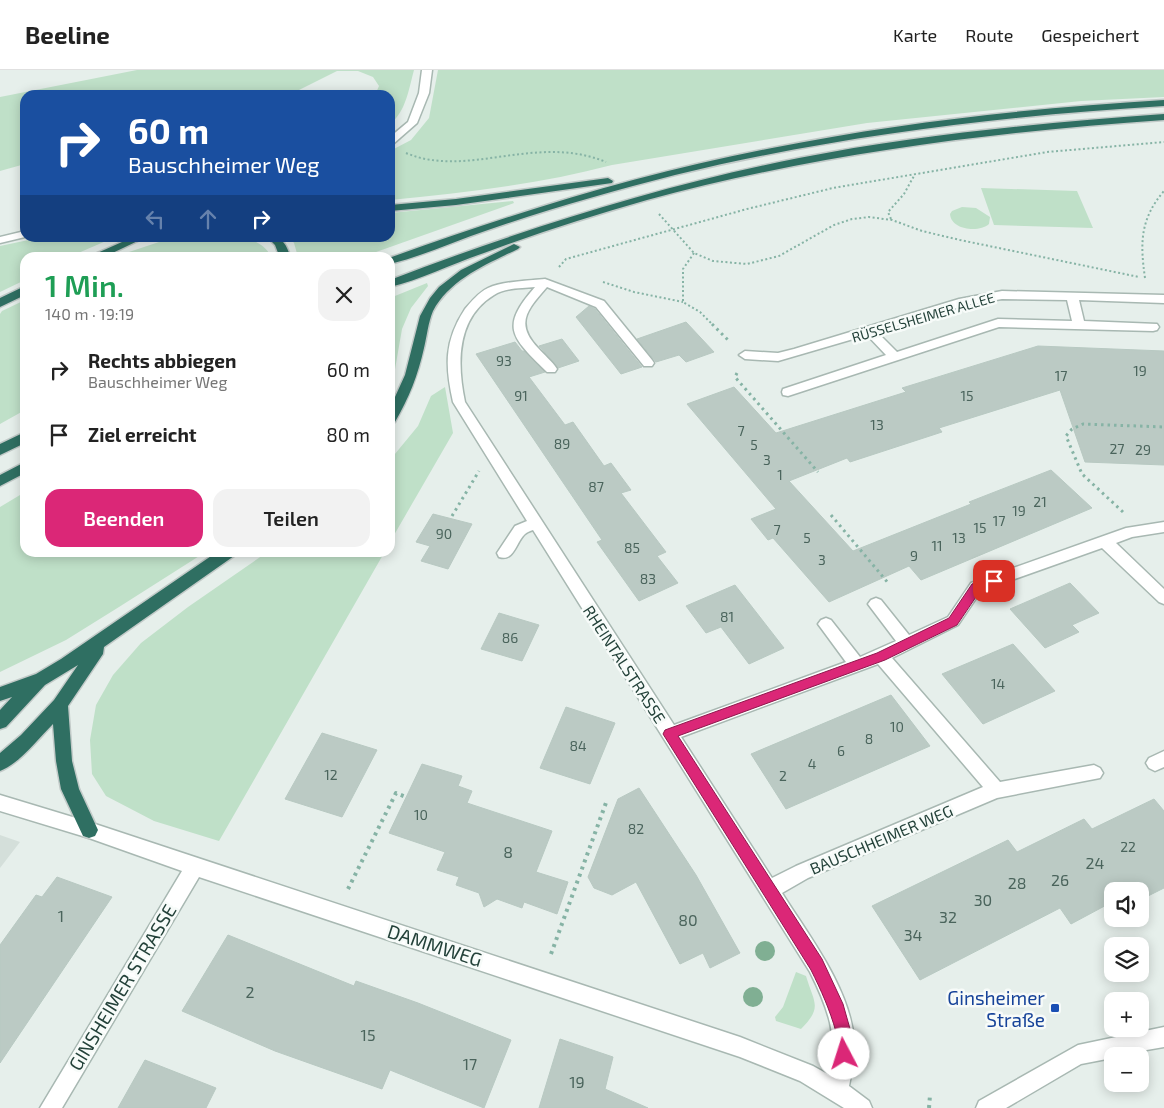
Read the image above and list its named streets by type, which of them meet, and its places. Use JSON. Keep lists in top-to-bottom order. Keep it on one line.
{"streets":{"street":["RÜSSELSHEIMER ALLEE","RHEINTALSTRASSE","BAUSCHHEIMER WEG","DAMMWEG","GINSHEIMER STRASSE"]},"crossings":[["RHEINTALSTRASSE","BAUSCHHEIMER WEG"],["RHEINTALSTRASSE","DAMMWEG"],["DAMMWEG","GINSHEIMER STRASSE"]],"places":{"transit":["Ginsheimer Straße"]},"house_numbers":["93","19","17","91","15","13","7","89","5","27","29","3","1","87","21","19","17","15","7","90","5","13","11","85","9","3","83","81","86","14","10","8","84","6","4","12","2","10","82","22","8","24","26","28","30","1","32","80","34","2","15","17","19"],"page":{"header":"Beeline","nav":["Karte","Route","Gespeichert"],"turn":["60 m","Bauschheimer Weg"],"heading":["1 Min.","140 m · 19:19"],"list":[{"name":"Rechts abbiegen","note":"Bauschheimer Weg","value":"60 m"},{"name":"Ziel erreicht","value":"80 m"}],"buttons":["Beenden","Teilen"],"map_buttons":["+","−"]}}
